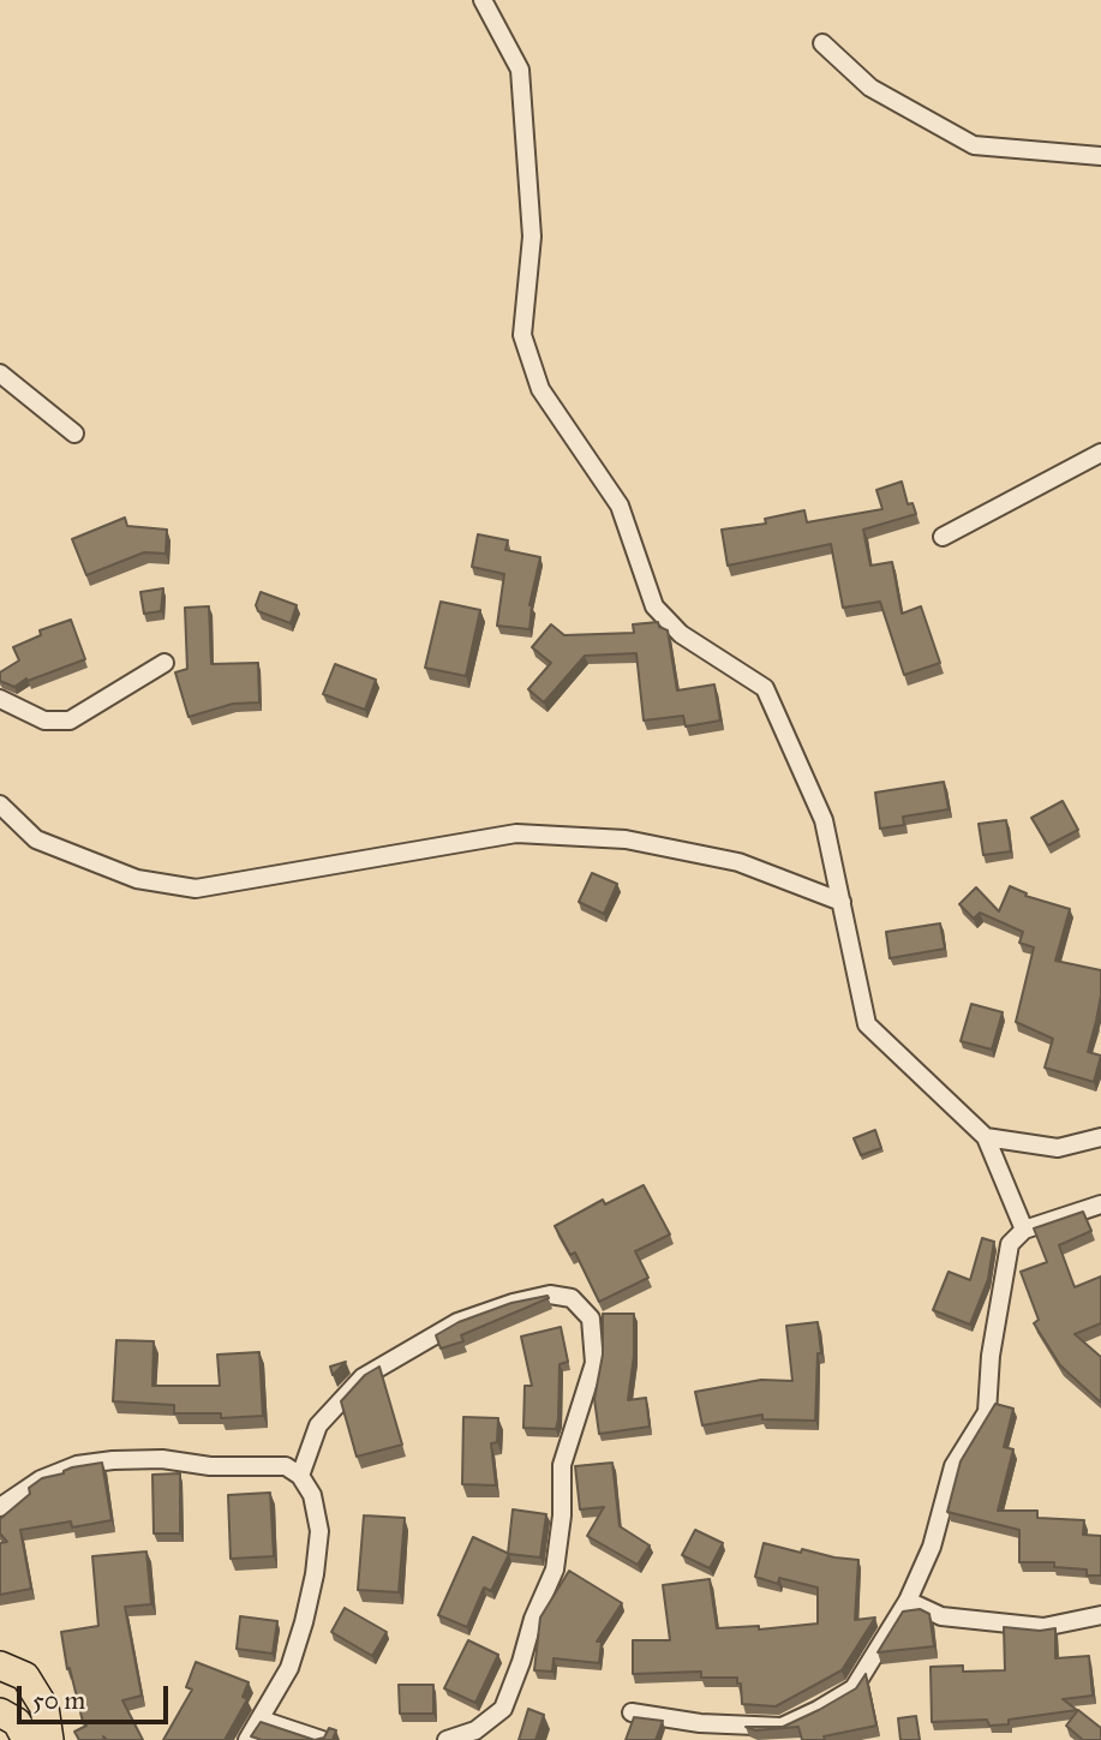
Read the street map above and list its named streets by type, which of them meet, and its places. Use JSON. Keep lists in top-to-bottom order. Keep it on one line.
{"scale_bar":"50 m"}
